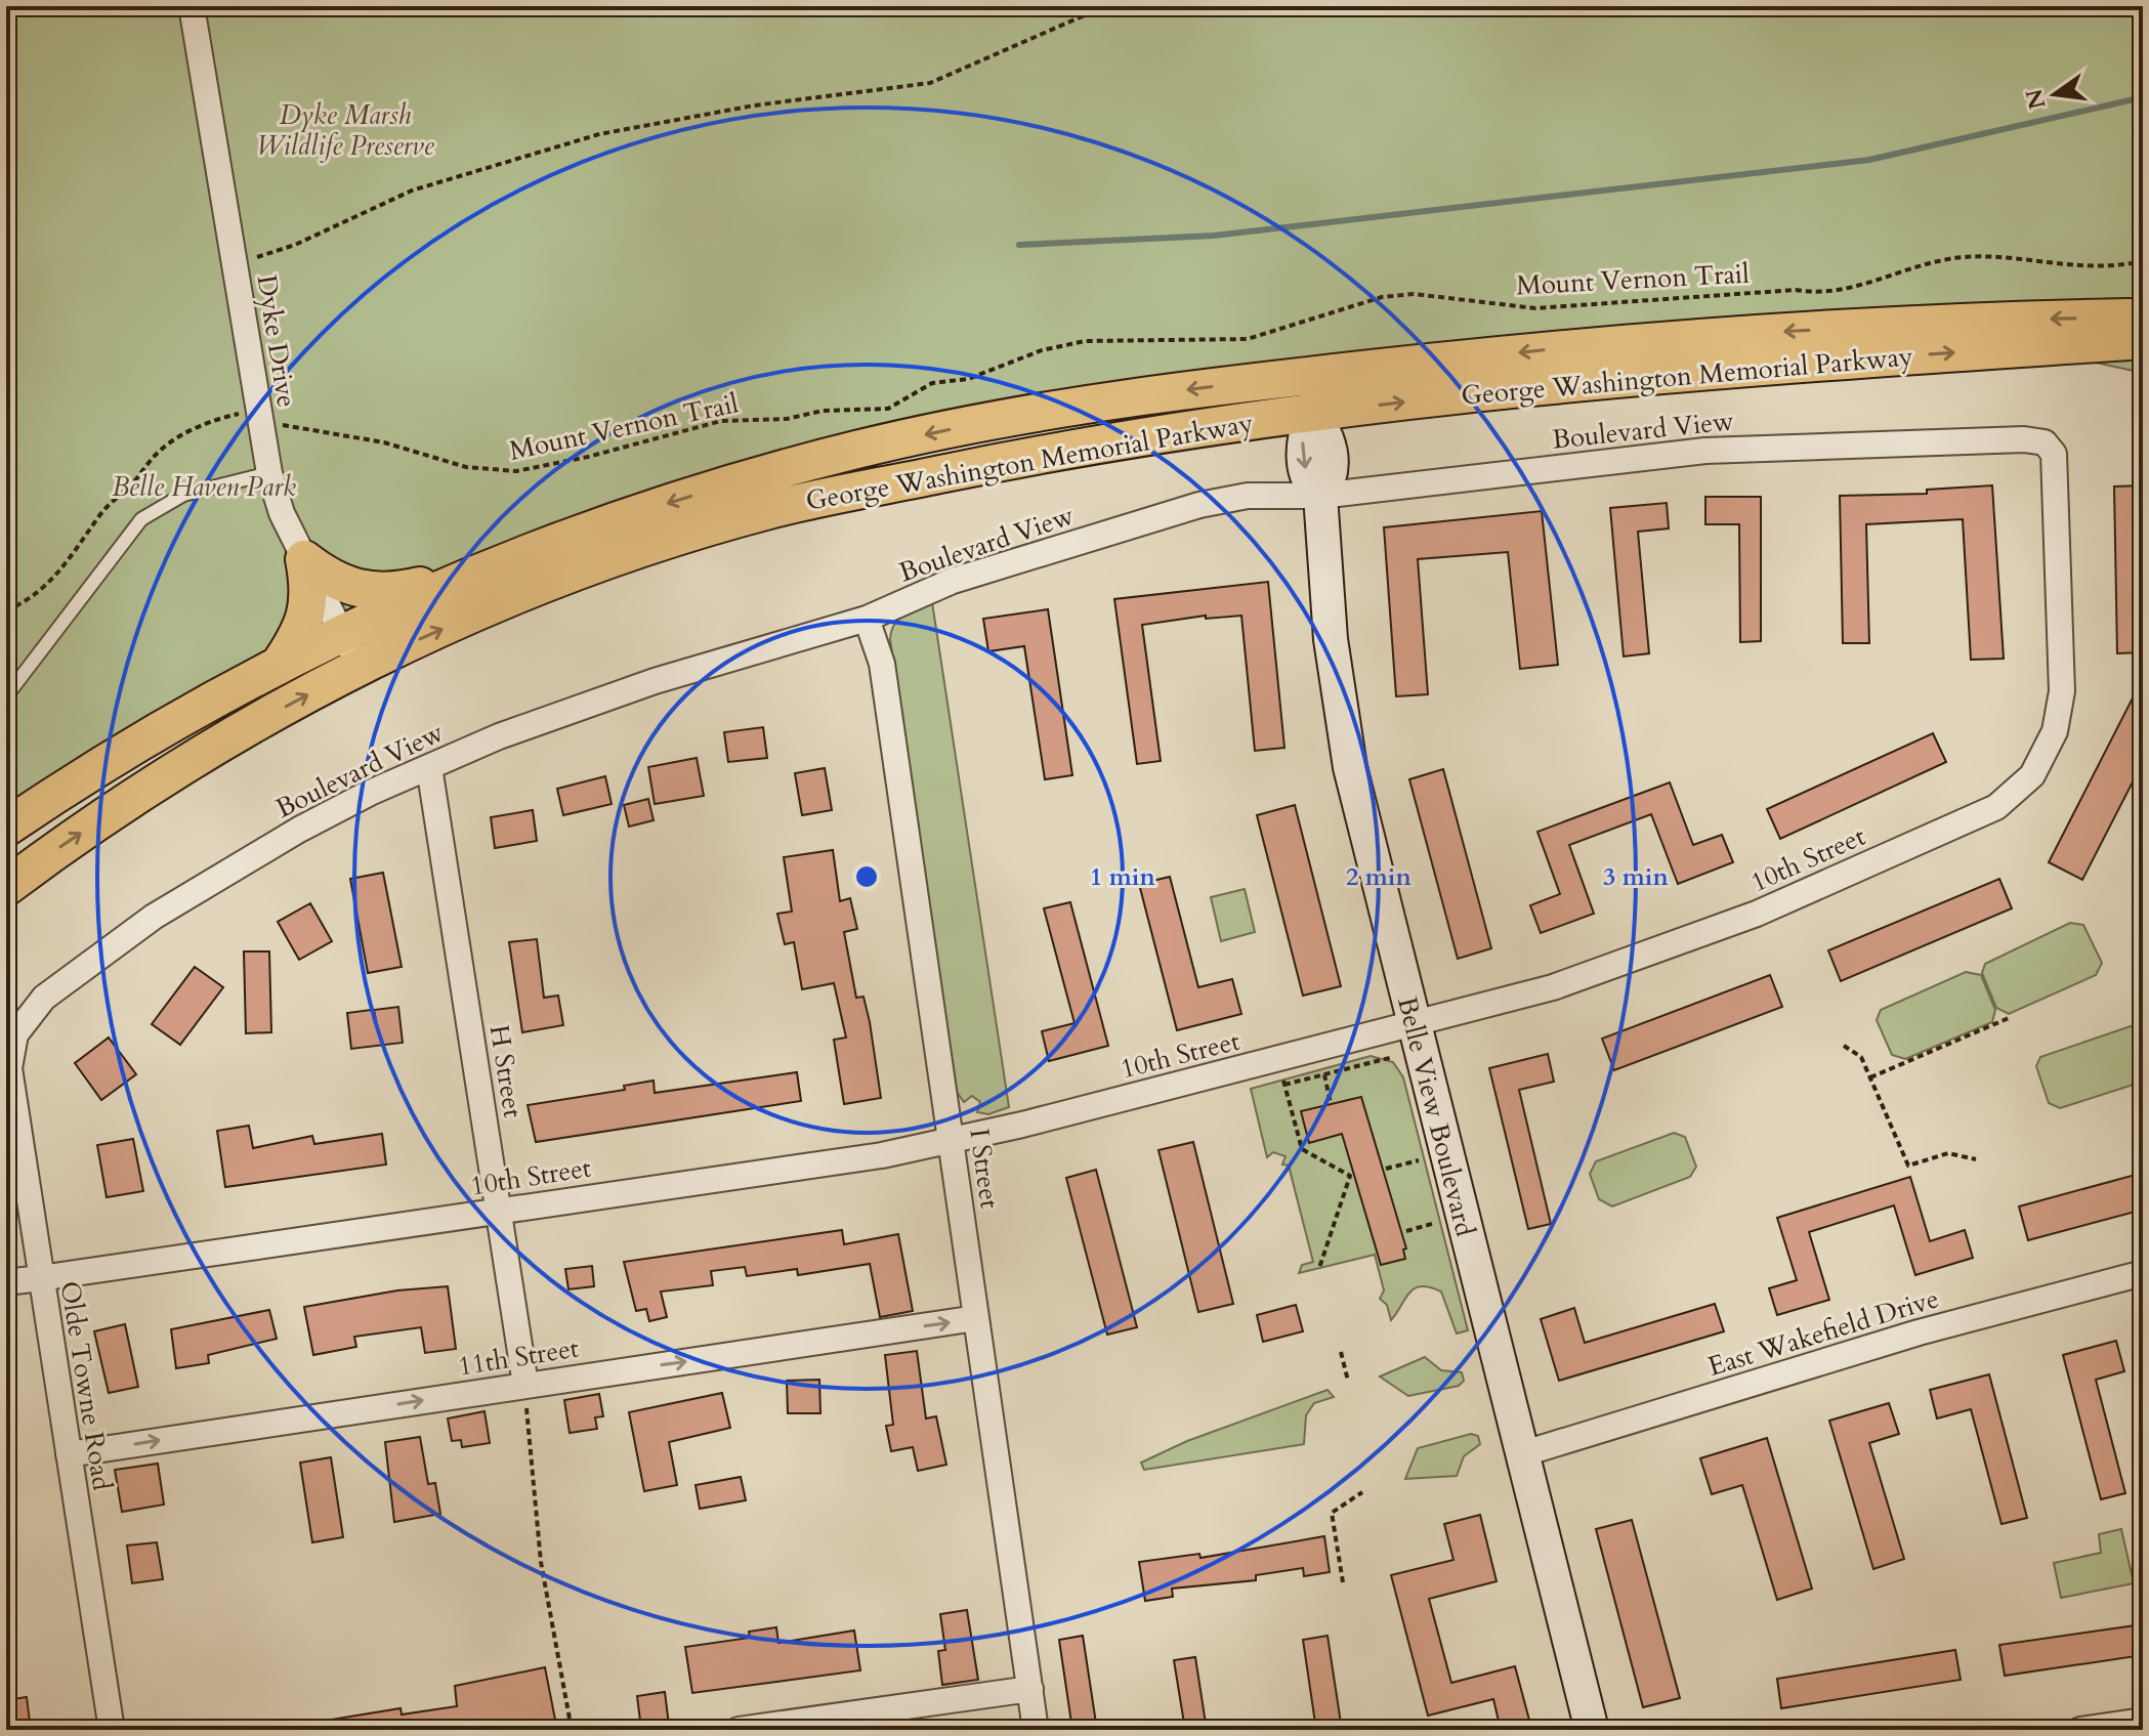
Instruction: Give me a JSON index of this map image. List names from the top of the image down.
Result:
{
  "streets": {
    "main road": ["George Washington Memorial Parkway", "Belle View Boulevard"],
    "street": [
      "Dyke Drive",
      "Boulevard View",
      "10th Street",
      "H Street",
      "I Street",
      "East Wakefield Drive",
      "11th Street",
      "Olde Towne Road"
    ],
    "path": ["Mount Vernon Trail"]
  },
  "crossings": [
    ["Mount Vernon Trail", "Dyke Drive"],
    ["Dyke Drive", "George Washington Memorial Parkway"],
    ["George Washington Memorial Parkway", "Belle View Boulevard"],
    ["Boulevard View", "10th Street"],
    ["Boulevard View", "H Street"],
    ["Boulevard View", "Belle View Boulevard"],
    ["Boulevard View", "I Street"],
    ["Boulevard View", "Olde Towne Road"],
    ["10th Street", "H Street"],
    ["10th Street", "Belle View Boulevard"],
    ["10th Street", "I Street"],
    ["10th Street", "Olde Towne Road"],
    ["H Street", "11th Street"],
    ["Belle View Boulevard", "East Wakefield Drive"],
    ["I Street", "11th Street"],
    ["11th Street", "Olde Towne Road"]
  ],
  "one_way": ["11th Street"],
  "parks": ["Dyke Marsh Wildlife Preserve", "Belle Haven Park"],
  "north": "left",
  "rings": ["1 min", "2 min", "3 min"]
}
